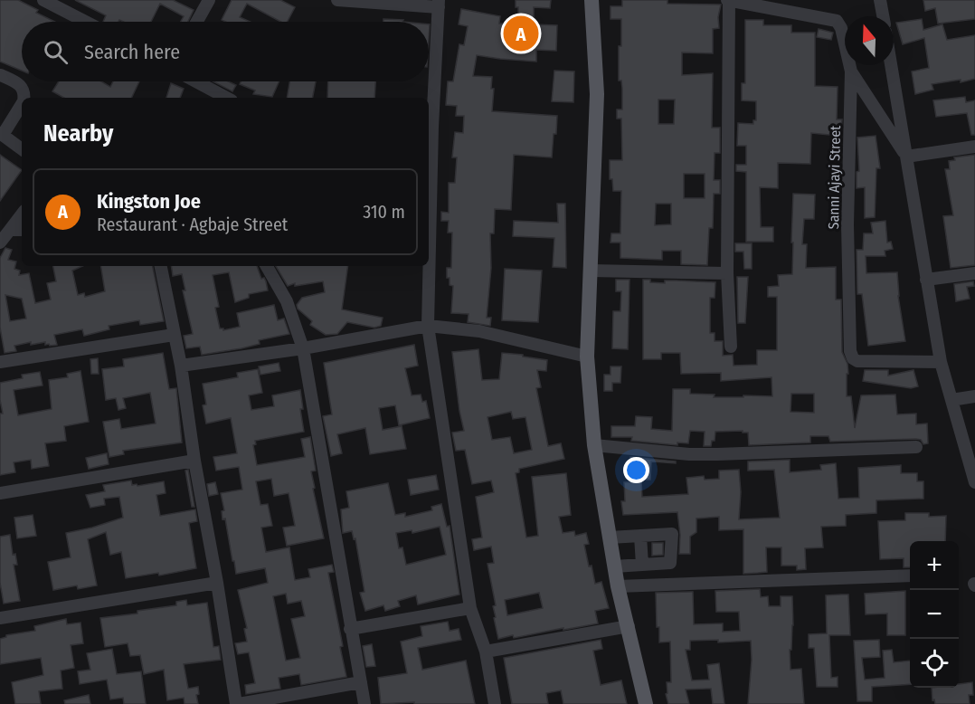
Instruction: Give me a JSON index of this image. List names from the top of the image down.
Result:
{
  "streets": {
    "street": ["Sanni Ajayi Street"]
  },
  "north": "top",
  "page": {
    "pins": "A",
    "search": "Search here",
    "heading": "Nearby",
    "list": [
      {
        "mark": "A",
        "name": "Kingston Joe",
        "note": "Restaurant · Agbaje Street",
        "value": "310 m"
      }
    ],
    "map_buttons": ["+", "−"]
  }
}
